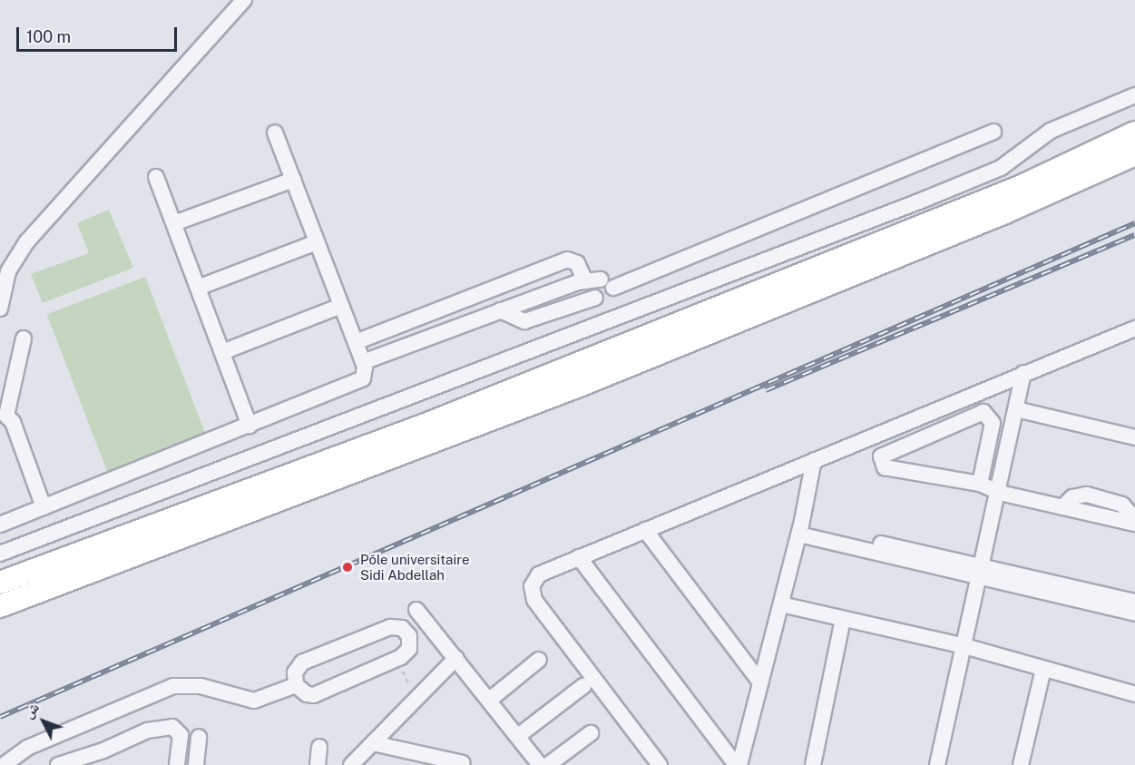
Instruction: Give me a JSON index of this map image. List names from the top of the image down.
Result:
{
  "places": ["Pôle universitaire Sidi Abdellah"],
  "scale_bar": "100 m",
  "north": "top left"
}
